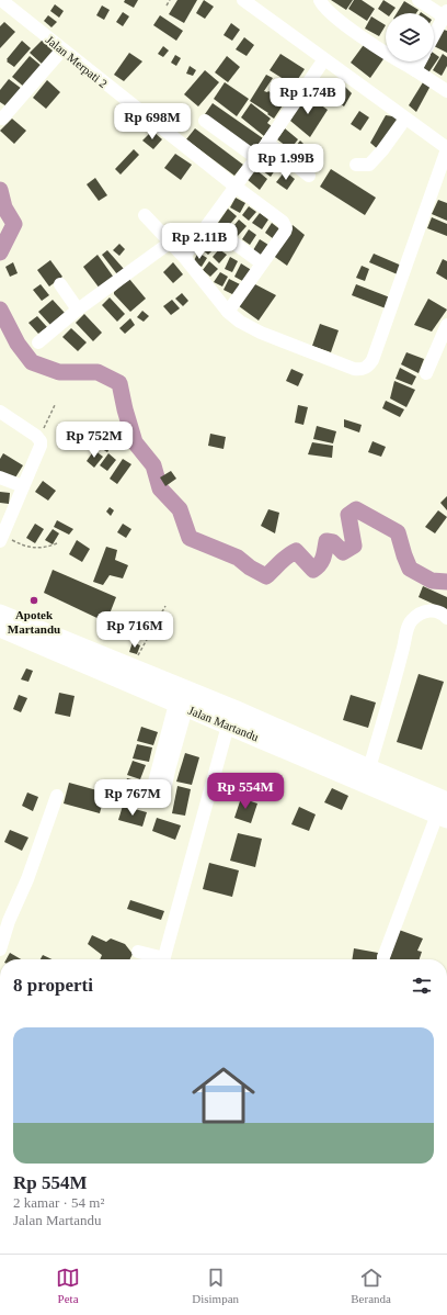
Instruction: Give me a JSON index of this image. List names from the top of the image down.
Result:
{
  "streets": {
    "highway": ["Jalan Martandu"],
    "street": ["Jalan Merpati 2"]
  },
  "places": ["Apotek Martandu"],
  "page": {
    "price": [
      "Rp 1.74B",
      "Rp 698M",
      "Rp 1.99B",
      "Rp 2.11B",
      "Rp 752M",
      "Rp 716M",
      "Rp 554M",
      "Rp 767M"
    ],
    "heading": "8 properti",
    "list": [
      {
        "name": "Rp 554M",
        "note": "2 kamar · 54 m² · Jalan Martandu"
      }
    ],
    "tabs": ["Peta", "Disimpan", "Beranda"]
  }
}
